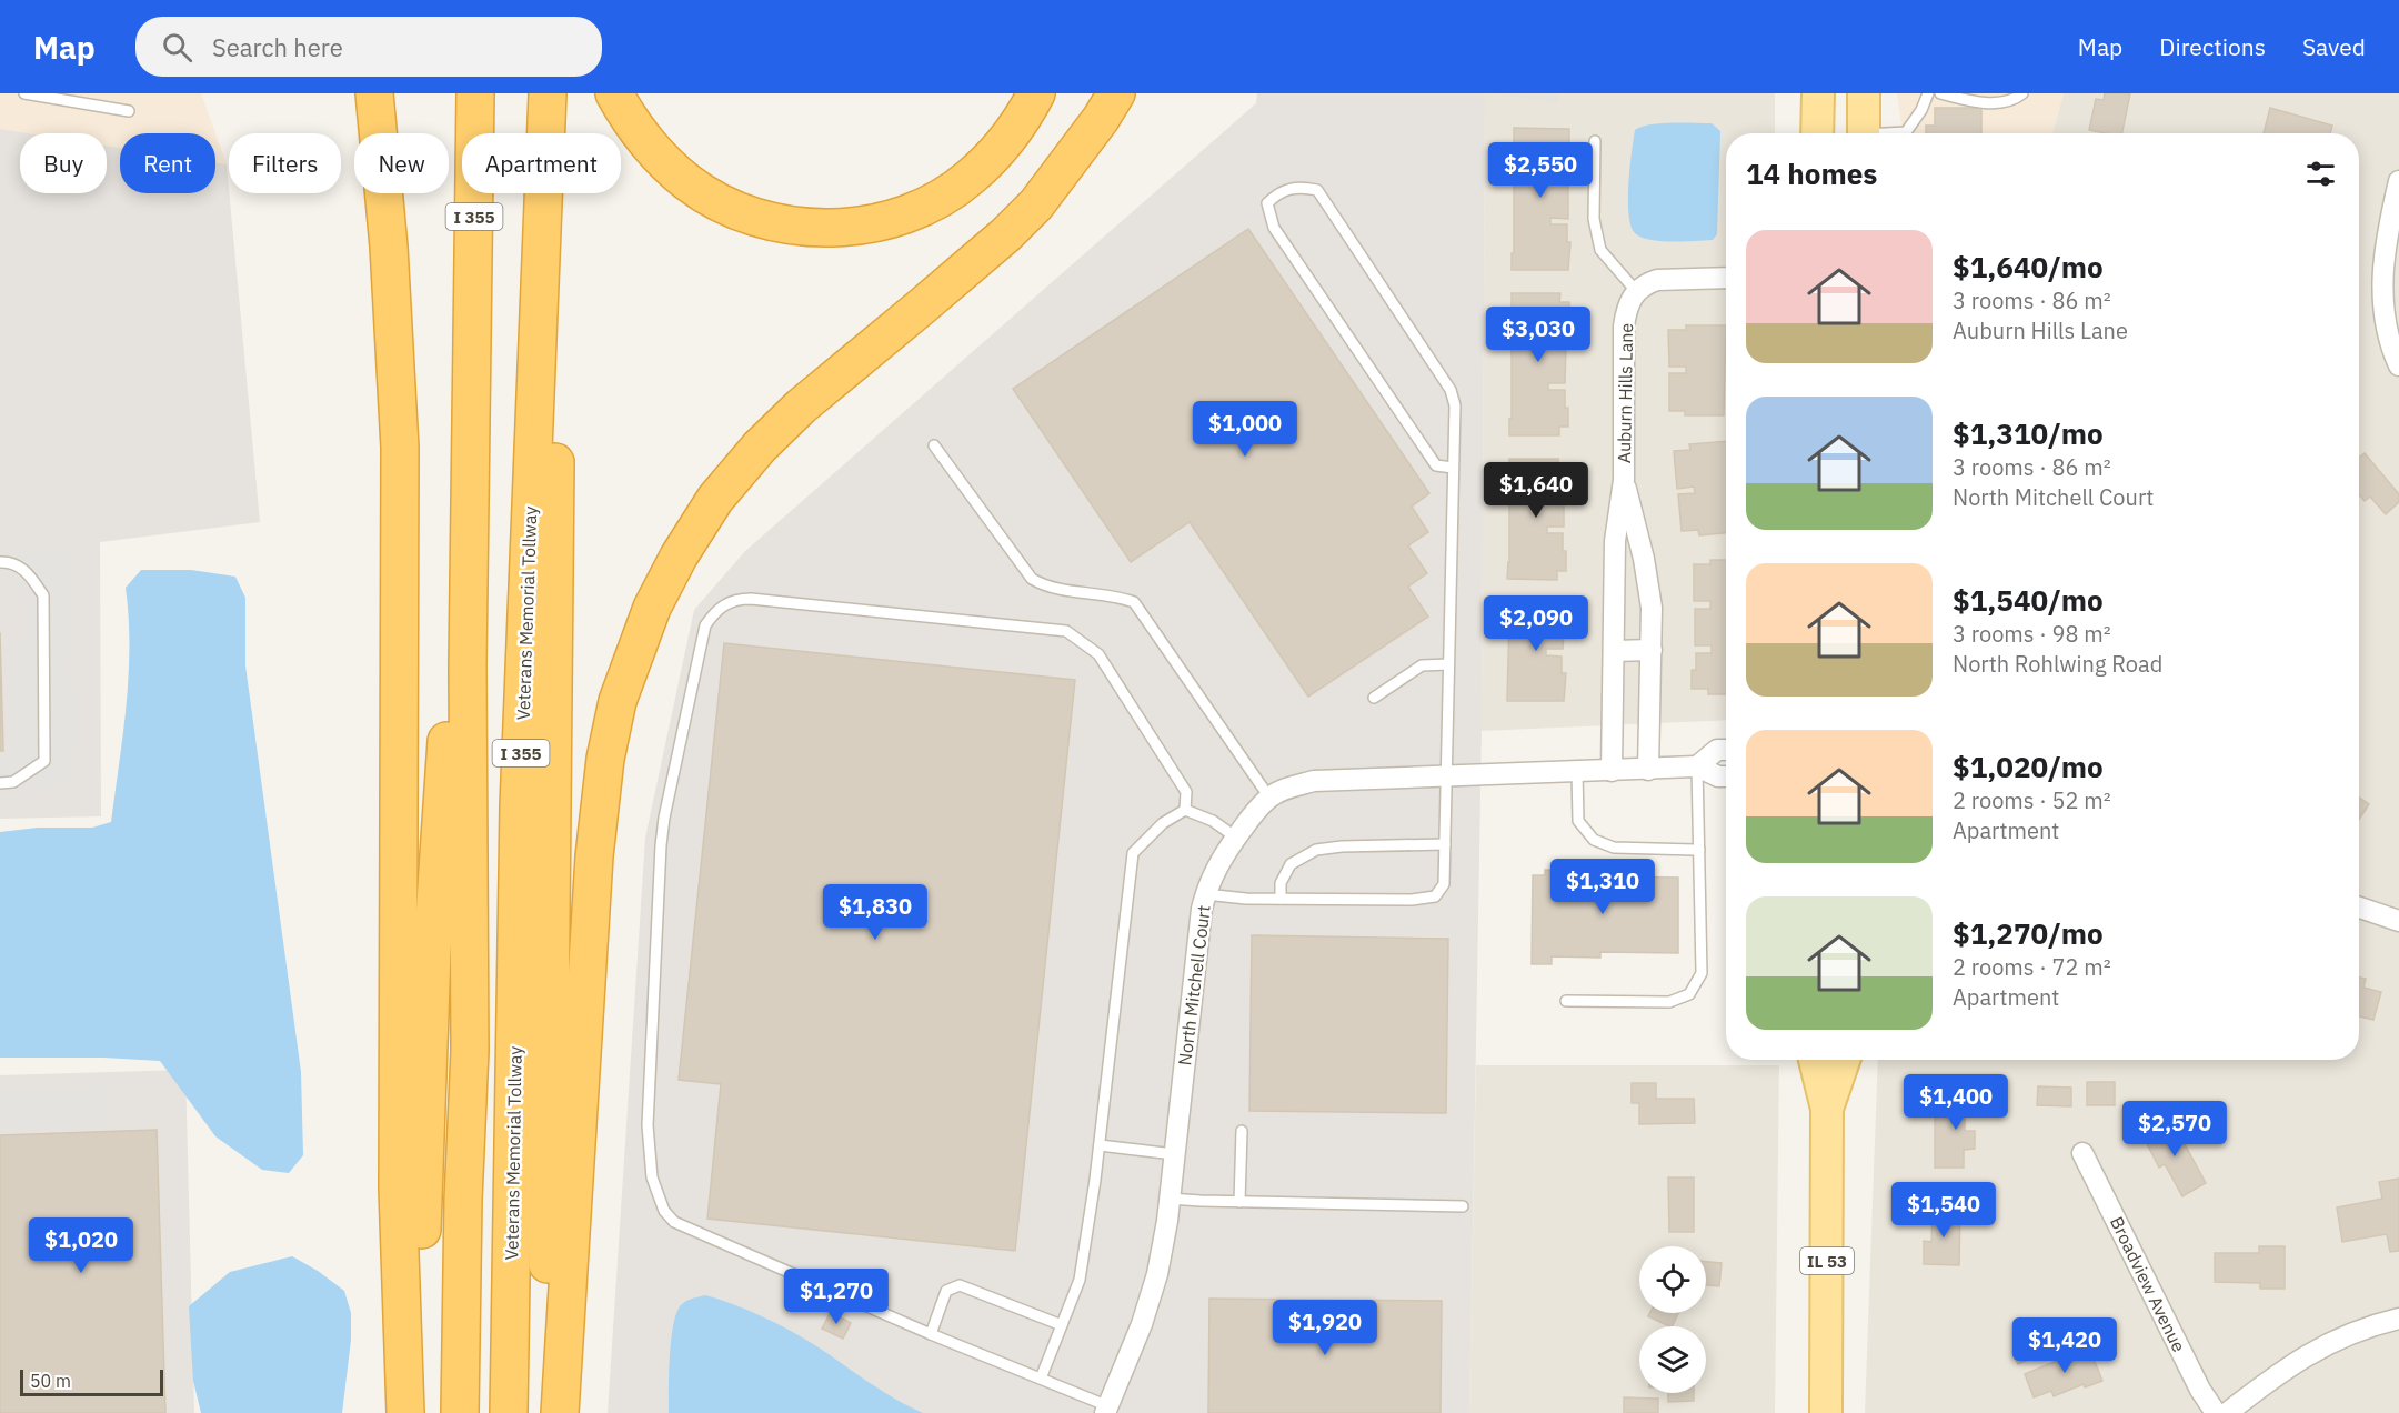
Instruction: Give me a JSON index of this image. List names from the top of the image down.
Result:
{
  "streets": {
    "highway": ["I 355", "Veterans Memorial Tollway"],
    "main road": ["IL 53"],
    "street": ["Auburn Hills Lane", "North Mitchell Court", "Broadview Avenue"]
  },
  "crossings": [
    ["Auburn Hills Lane", "North Mitchell Court"]
  ],
  "scale_bar": "50 m",
  "page": {
    "header": "Map",
    "search": "Search here",
    "nav": ["Map", "Directions", "Saved"],
    "chip": [
      "Buy",
      "Rent",
      "Filters",
      "New",
      "Apartment"
    ],
    "heading": "14 homes",
    "price": [
      "$2,550",
      "$3,030",
      "$1,000",
      "$1,640",
      "$2,090",
      "$1,310",
      "$1,830",
      "$1,400",
      "$2,570",
      "$1,540",
      "$1,020",
      "$1,270",
      "$1,920",
      "$1,420"
    ],
    "list": [
      {
        "name": "$1,640/mo",
        "note": "3 rooms · 86 m² · Auburn Hills Lane"
      },
      {
        "name": "$1,310/mo",
        "note": "3 rooms · 86 m² · North Mitchell Court"
      },
      {
        "name": "$1,540/mo",
        "note": "3 rooms · 98 m² · North Rohlwing Road"
      },
      {
        "name": "$1,020/mo",
        "note": "2 rooms · 52 m² · Apartment"
      },
      {
        "name": "$1,270/mo",
        "note": "2 rooms · 72 m² · Apartment"
      }
    ],
    "scale": "50 m"
  }
}
